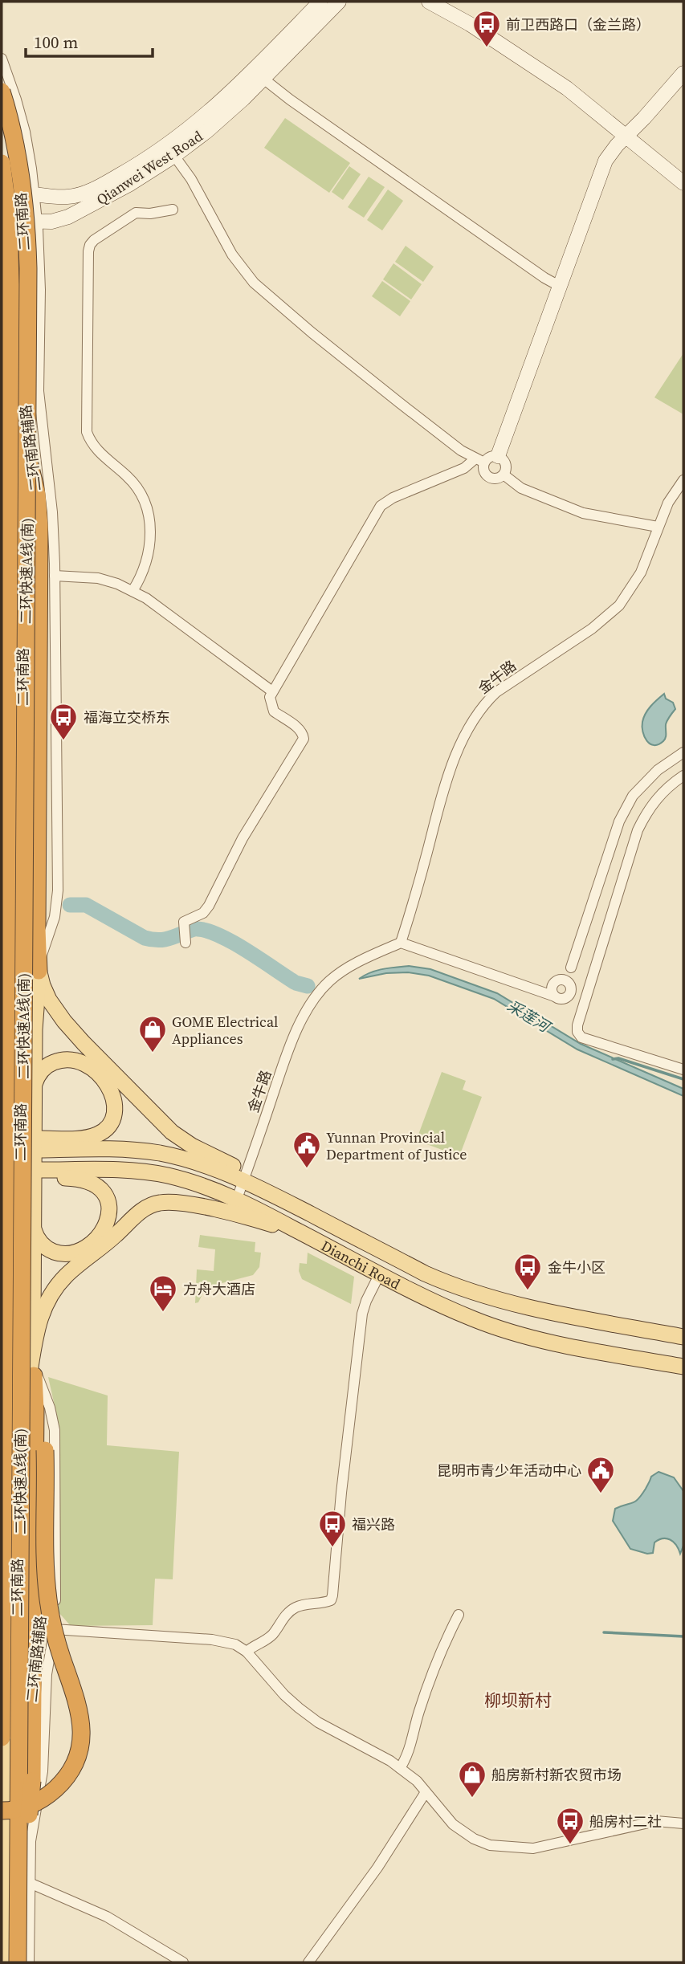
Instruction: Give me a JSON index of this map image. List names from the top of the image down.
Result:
{
  "streets": {
    "highway": ["二环快速A线(南)"],
    "main road": ["二环南路", "Dianchi Road"],
    "street": ["Qianwei West Road", "二环南路辅路", "金牛路"]
  },
  "crossings": [
    ["Qianwei West Road", "二环南路"],
    ["Qianwei West Road", "二环南路辅路"],
    ["二环南路", "二环南路辅路"],
    ["二环南路", "二环快速A线(南)"],
    ["二环南路辅路", "二环快速A线(南)"],
    ["金牛路", "Dianchi Road"]
  ],
  "districts": ["柳坝新村"],
  "water": ["采莲河"],
  "places": {
    "bus stop": [
      "前卫西路口（金兰路）",
      "福海立交桥东",
      "金牛小区",
      "福兴路",
      "船房村二社"
    ],
    "shop": ["GOME Electrical Appliances", "船房新村新农贸市场"],
    "public building": ["Yunnan Provincial Department of Justice", "昆明市青少年活动中心"],
    "hotel": ["方舟大酒店"]
  },
  "scale_bar": "100 m"
}
